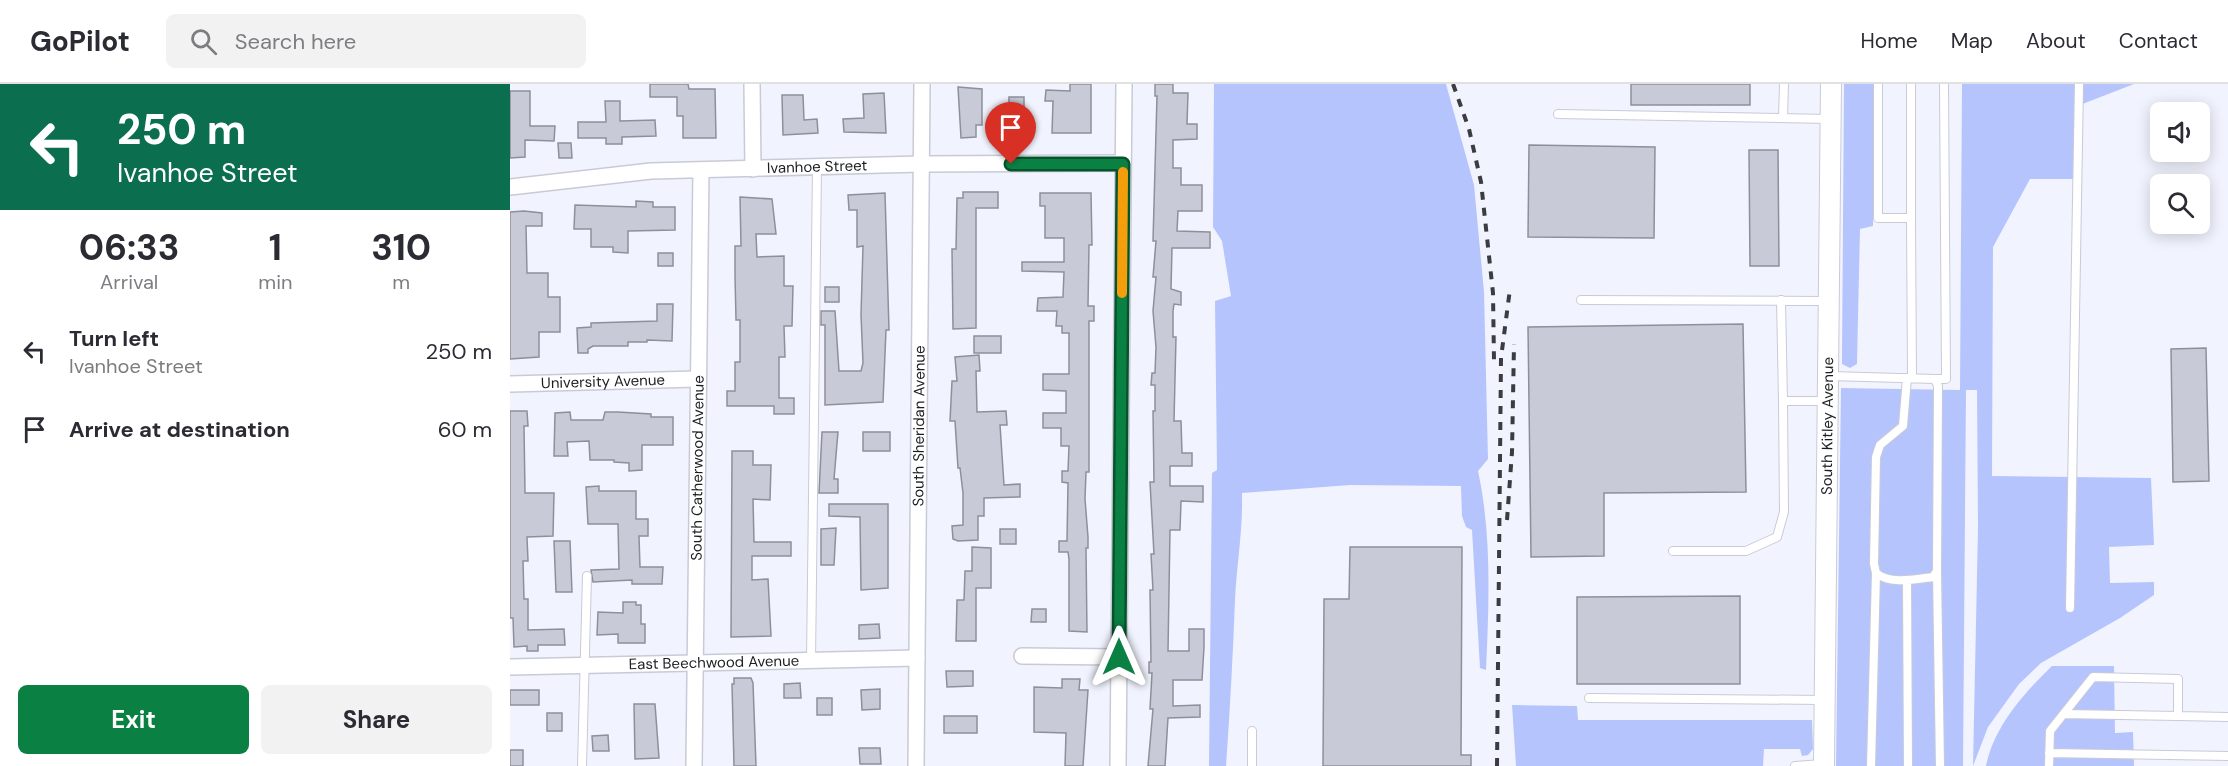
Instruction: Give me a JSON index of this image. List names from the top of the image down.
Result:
{
  "streets": {
    "street": [
      "Ivanhoe Street",
      "University Avenue",
      "South Sheridan Avenue",
      "South Kitley Avenue",
      "South Catherwood Avenue",
      "East Beechwood Avenue"
    ]
  },
  "crossings": [
    ["Ivanhoe Street", "South Sheridan Avenue"],
    ["Ivanhoe Street", "South Catherwood Avenue"],
    ["University Avenue", "South Catherwood Avenue"],
    ["South Sheridan Avenue", "East Beechwood Avenue"],
    ["South Catherwood Avenue", "East Beechwood Avenue"]
  ],
  "page": {
    "header": "GoPilot",
    "search": "Search here",
    "nav": [
      "Home",
      "Map",
      "About",
      "Contact"
    ],
    "turn": ["250 m", "Ivanhoe Street"],
    "eta": [
      "06:33",
      "Arrival",
      "1",
      "min",
      "310",
      "m"
    ],
    "list": [
      {
        "name": "Turn left",
        "note": "Ivanhoe Street",
        "value": "250 m"
      },
      {
        "name": "Arrive at destination",
        "value": "60 m"
      }
    ],
    "buttons": ["Exit", "Share"]
  }
}
